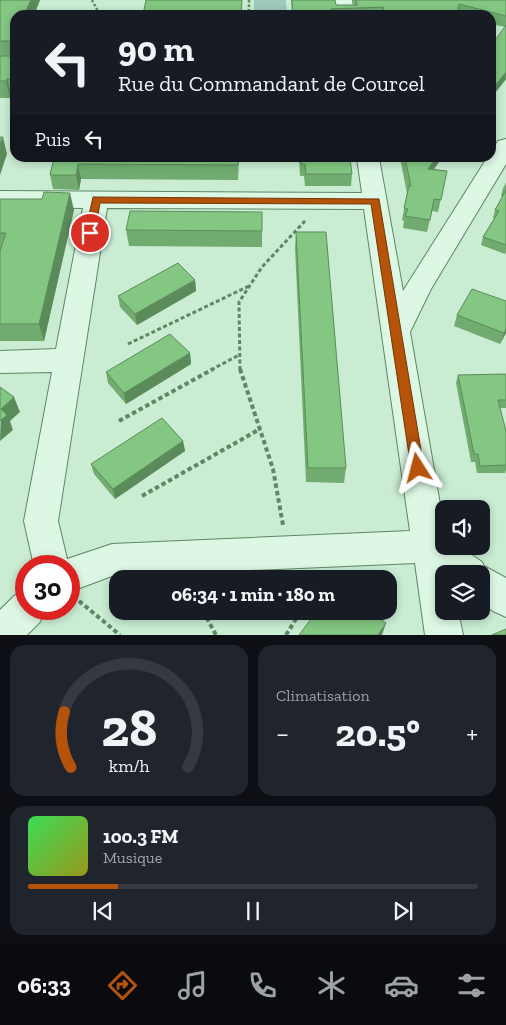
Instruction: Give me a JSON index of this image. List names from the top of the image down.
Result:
{
  "page": {
    "turn": ["90 m", "Rue du Commandant de Courcel"],
    "then": "Puis",
    "limit": "30",
    "trip": "06:34 · 1 min · 180 m",
    "tile": "Climatisation",
    "heat": ["−", "20.5°", "+"],
    "song": ["100.3 FM", "Musique"],
    "tabs": "06:33",
    "gauge": ["28", "km/h"]
  }
}
